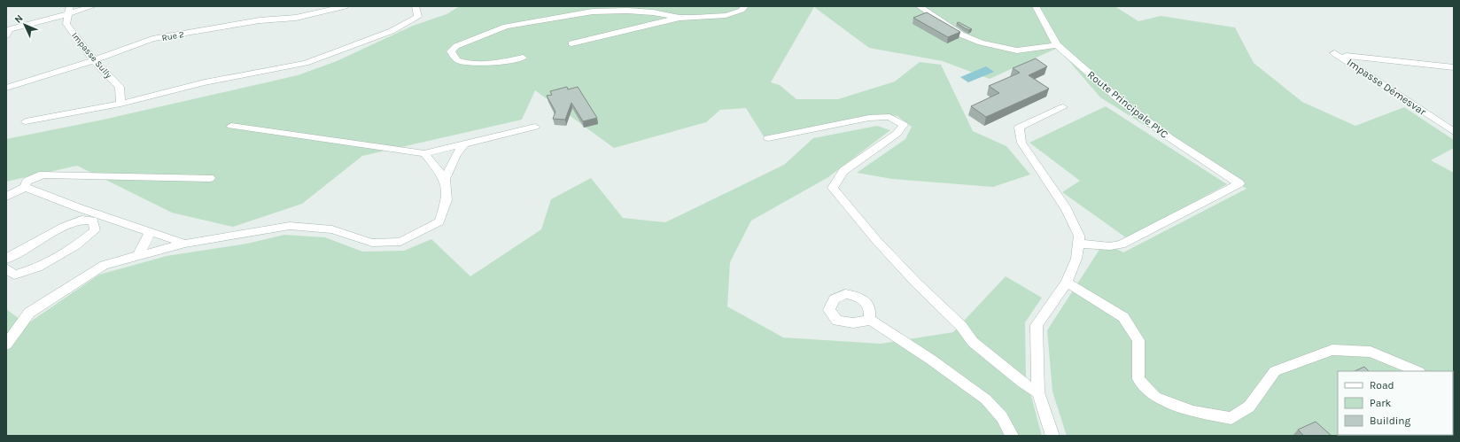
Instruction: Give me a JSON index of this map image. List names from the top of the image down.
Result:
{
  "streets": {
    "street": [
      "Rue 2",
      "Impasse Sully",
      "Impasse Démesvar",
      "Route Principale PVC"
    ]
  },
  "crossings": [
    ["Rue 2", "Impasse Sully"]
  ],
  "legend": ["Road", "Park", "Building"],
  "north": "top left"
}
